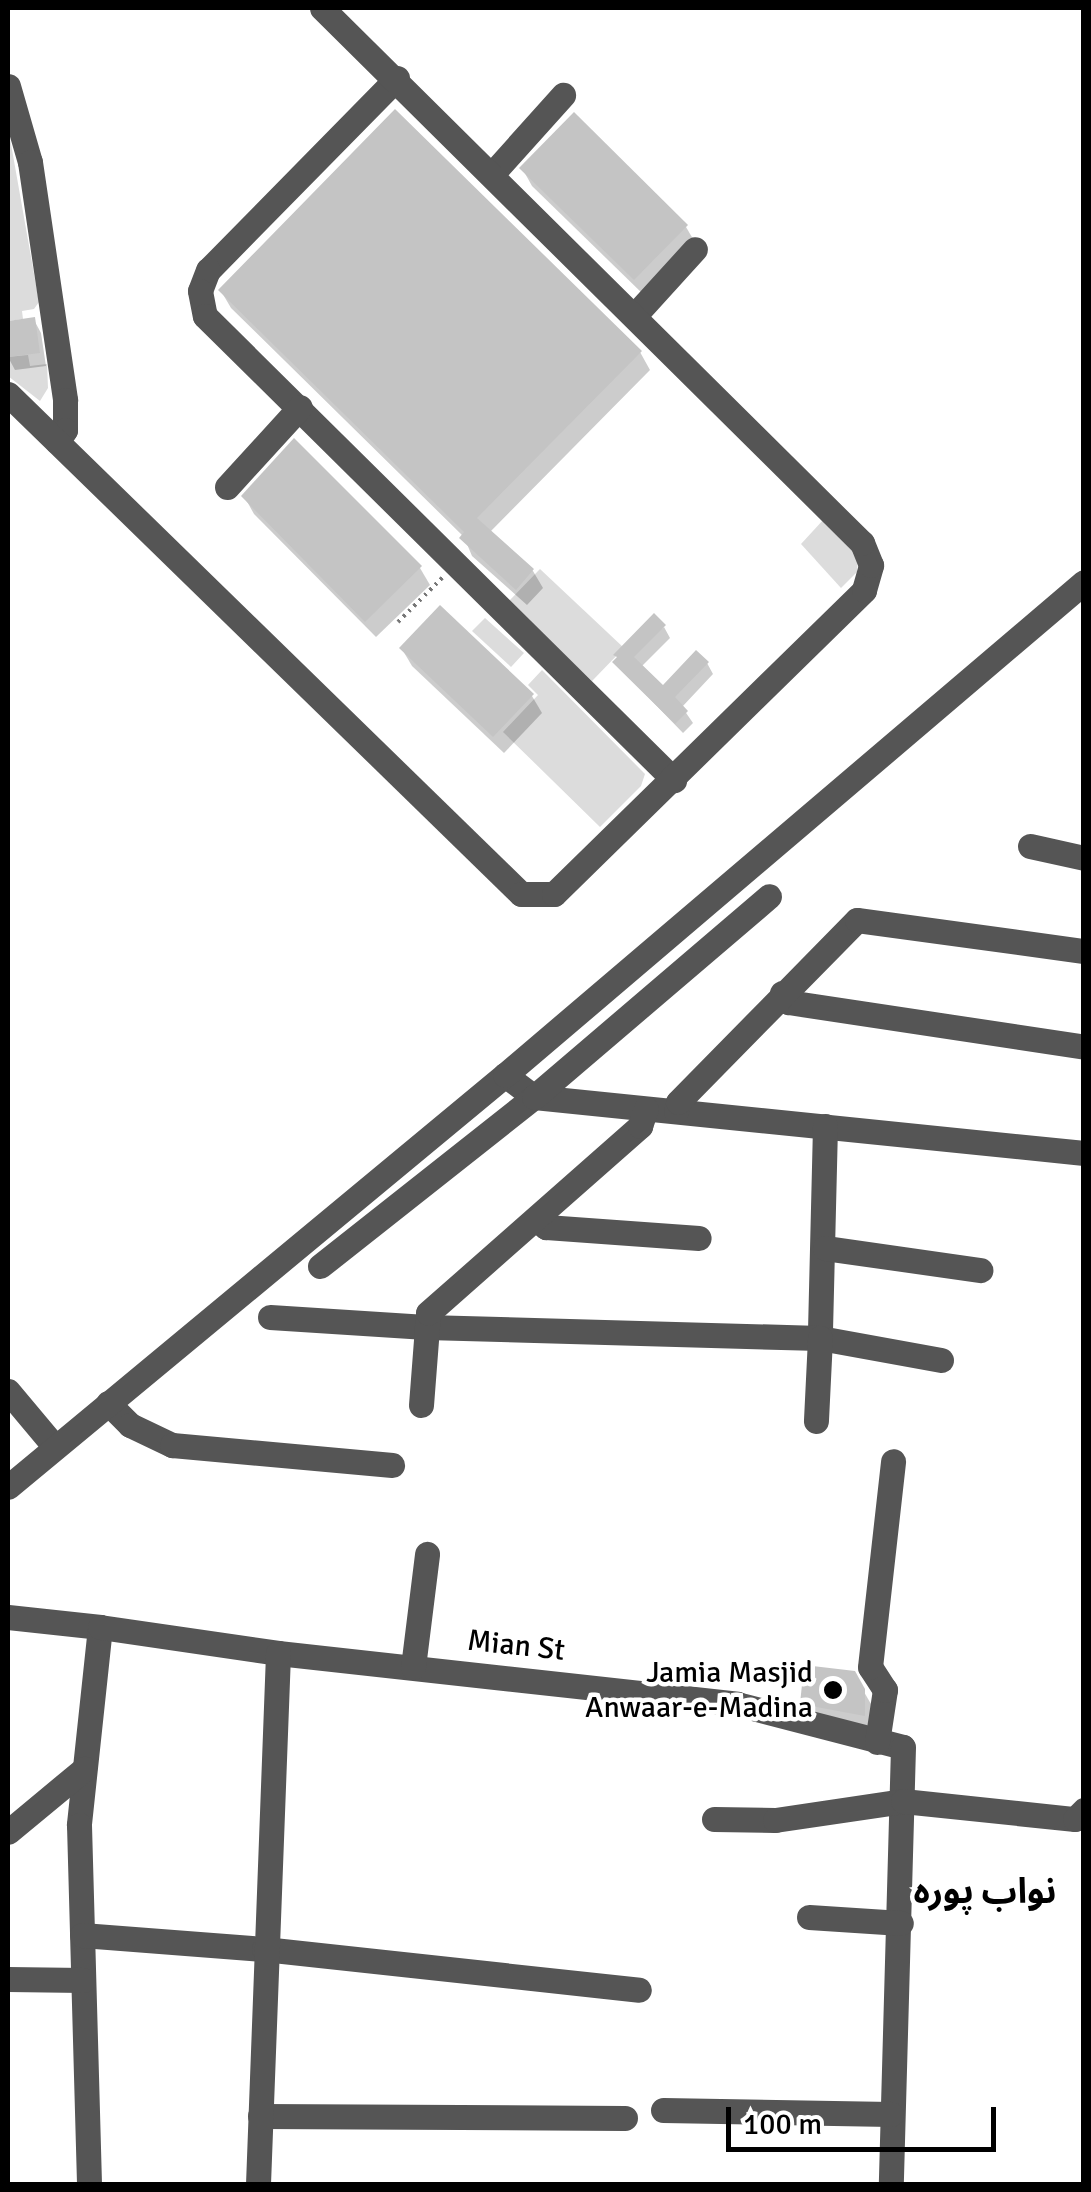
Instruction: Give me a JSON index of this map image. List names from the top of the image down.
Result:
{
  "streets": {
    "street": ["Mian St"]
  },
  "districts": ["نواب پورہ"],
  "places": ["Jamia Masjid Anwaar-e-Madina"],
  "scale_bar": "100 m"
}
